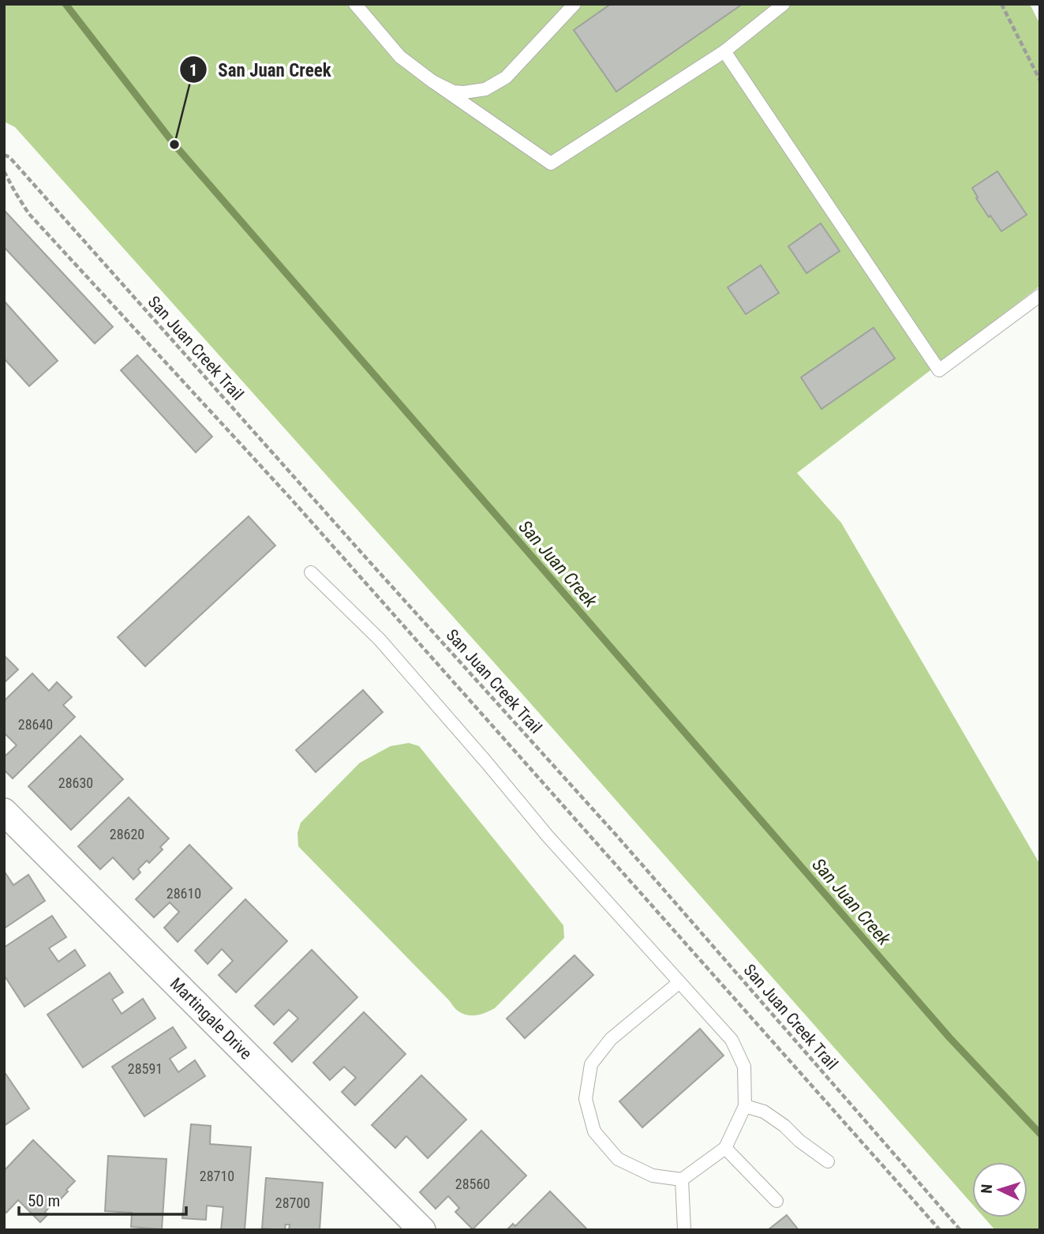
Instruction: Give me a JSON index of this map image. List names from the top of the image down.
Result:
{
  "streets": {
    "street": ["Martingale Drive"],
    "path": ["San Juan Creek Trail"]
  },
  "water": ["San Juan Creek"],
  "places": ["San Juan Creek"],
  "house_numbers": [
    "28640",
    "28630",
    "28620",
    "28610",
    "28591",
    "28710",
    "28560",
    "28700"
  ],
  "scale_bar": "50 m",
  "north": "left"
}
